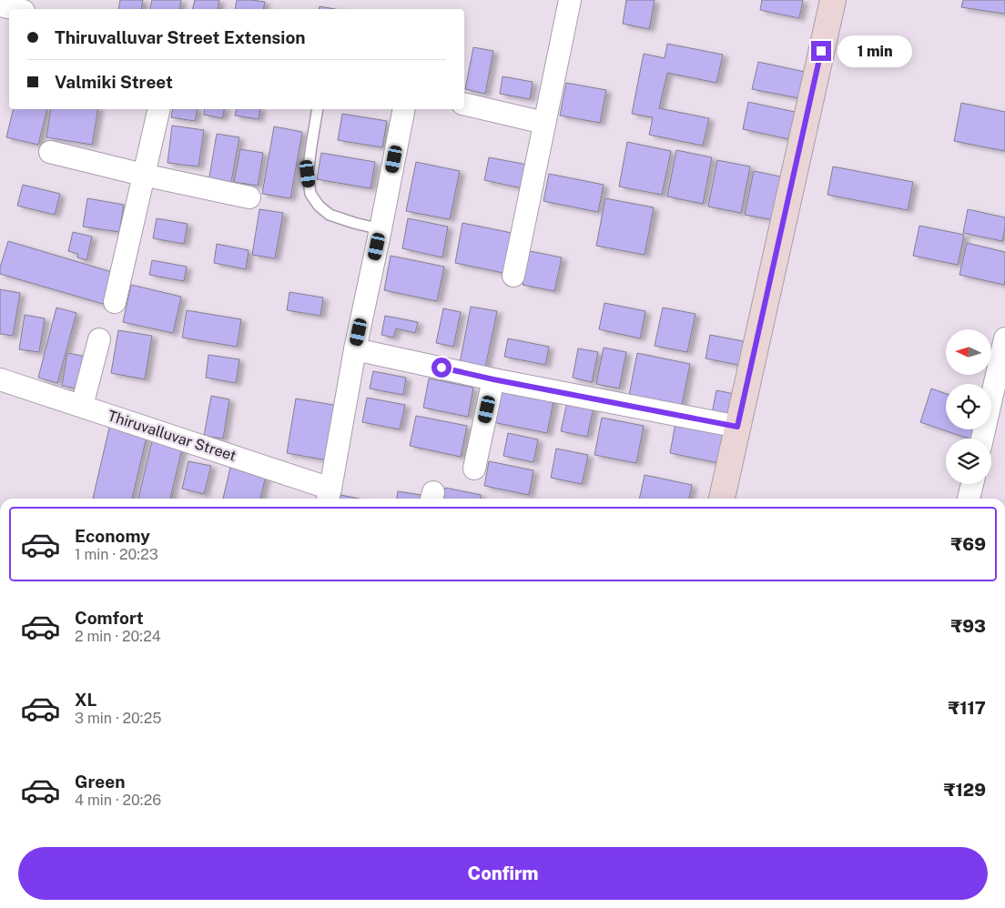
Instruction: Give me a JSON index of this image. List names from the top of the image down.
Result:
{
  "streets": {
    "street": ["Thiruvalluvar Street"]
  },
  "north": "left",
  "page": {
    "banner": ["Thiruvalluvar Street Extension", "Valmiki Street"],
    "bubble": "1 min",
    "list": [
      {
        "name": "Economy",
        "note": "1 min · 20:23",
        "value": "₹69"
      },
      {
        "name": "Comfort",
        "note": "2 min · 20:24",
        "value": "₹93"
      },
      {
        "name": "XL",
        "note": "3 min · 20:25",
        "value": "₹117"
      },
      {
        "name": "Green",
        "note": "4 min · 20:26",
        "value": "₹129"
      }
    ],
    "buttons": "Confirm"
  }
}
